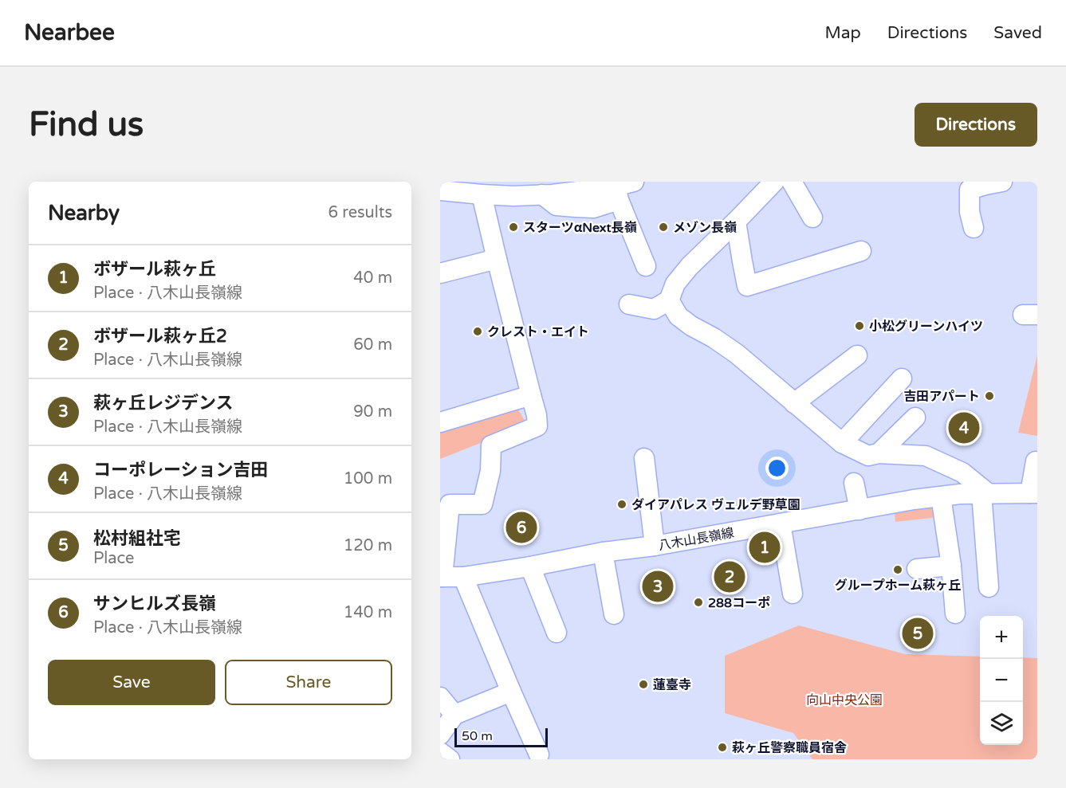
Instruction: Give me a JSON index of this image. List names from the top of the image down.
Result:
{
  "streets": {
    "street": ["八木山長嶺線"]
  },
  "parks": ["向山中央公園"],
  "places": [
    "スターツαNext長嶺",
    "メゾン長嶺",
    "小松グリーンハイツ",
    "クレスト・エイト",
    "吉田アパート",
    "ダイアパレス ヴェルデ野草園",
    "グループホーム萩ヶ丘",
    "288コーポ",
    "蓮臺寺",
    "萩ヶ丘警察職員宿舎"
  ],
  "scale_bar": "50 m",
  "page": {
    "header": "Nearbee",
    "nav": ["Map", "Directions", "Saved"],
    "buttons": [
      "Directions",
      ["Save", "Share"]
    ],
    "title": "Find us",
    "heading": ["Nearby", "6 results"],
    "list": [
      {
        "mark": "1",
        "name": "ボザール萩ヶ丘",
        "note": "Place · 八木山長嶺線",
        "value": "40 m"
      },
      {
        "mark": "2",
        "name": "ボザール萩ヶ丘2",
        "note": "Place · 八木山長嶺線",
        "value": "60 m"
      },
      {
        "mark": "3",
        "name": "萩ヶ丘レジデンス",
        "note": "Place · 八木山長嶺線",
        "value": "90 m"
      },
      {
        "mark": "4",
        "name": "コーポレーション吉田",
        "note": "Place · 八木山長嶺線",
        "value": "100 m"
      },
      {
        "mark": "5",
        "name": "松村組社宅",
        "note": "Place",
        "value": "120 m"
      },
      {
        "mark": "6",
        "name": "サンヒルズ長嶺",
        "note": "Place · 八木山長嶺線",
        "value": "140 m"
      }
    ],
    "pins": [
      "4",
      "6",
      "1",
      "2",
      "3",
      "5"
    ],
    "map_buttons": ["+", "−"],
    "scale": "50 m"
  }
}
